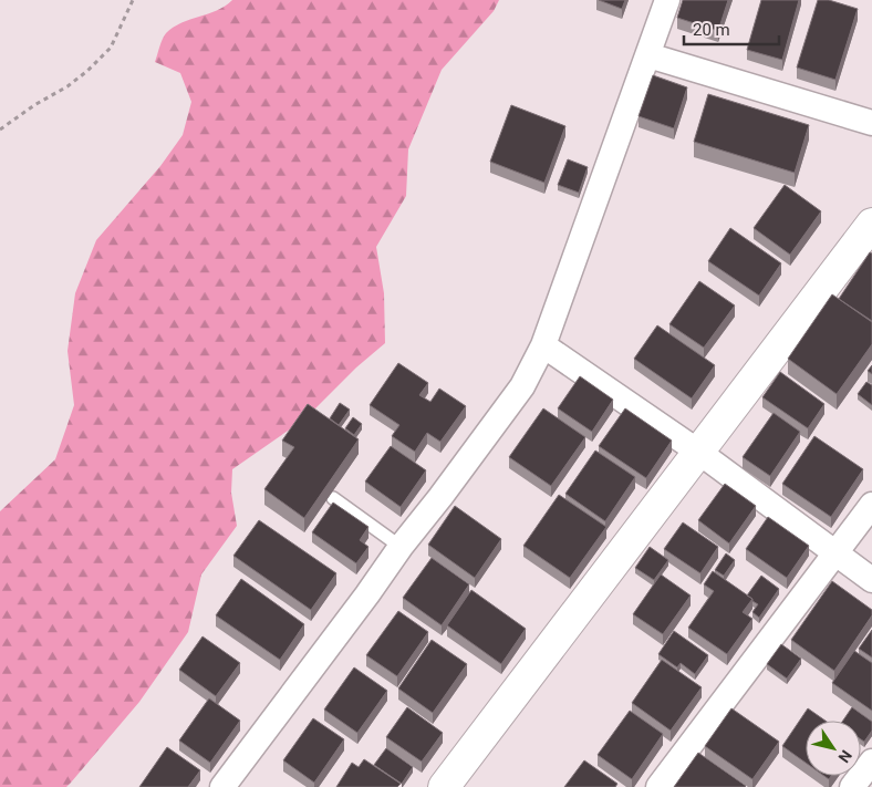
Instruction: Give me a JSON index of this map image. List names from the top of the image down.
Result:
{
  "scale_bar": "20 m",
  "north": "bottom right"
}
